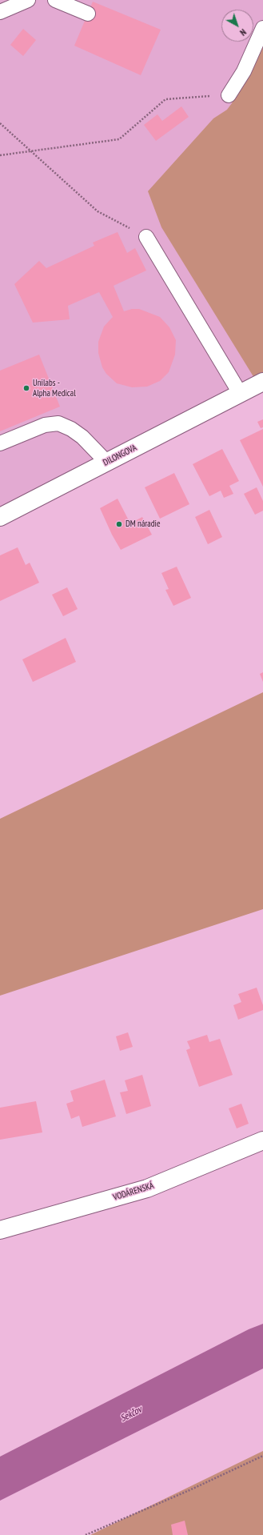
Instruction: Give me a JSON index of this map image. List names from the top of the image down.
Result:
{
  "streets": {
    "street": ["DILONGOVA", "VODÁRENSKÁ"]
  },
  "water": ["Sekčov"],
  "places": ["Unilabs - Alpha Medical", "DM náradie"],
  "north": "bottom right"
}
